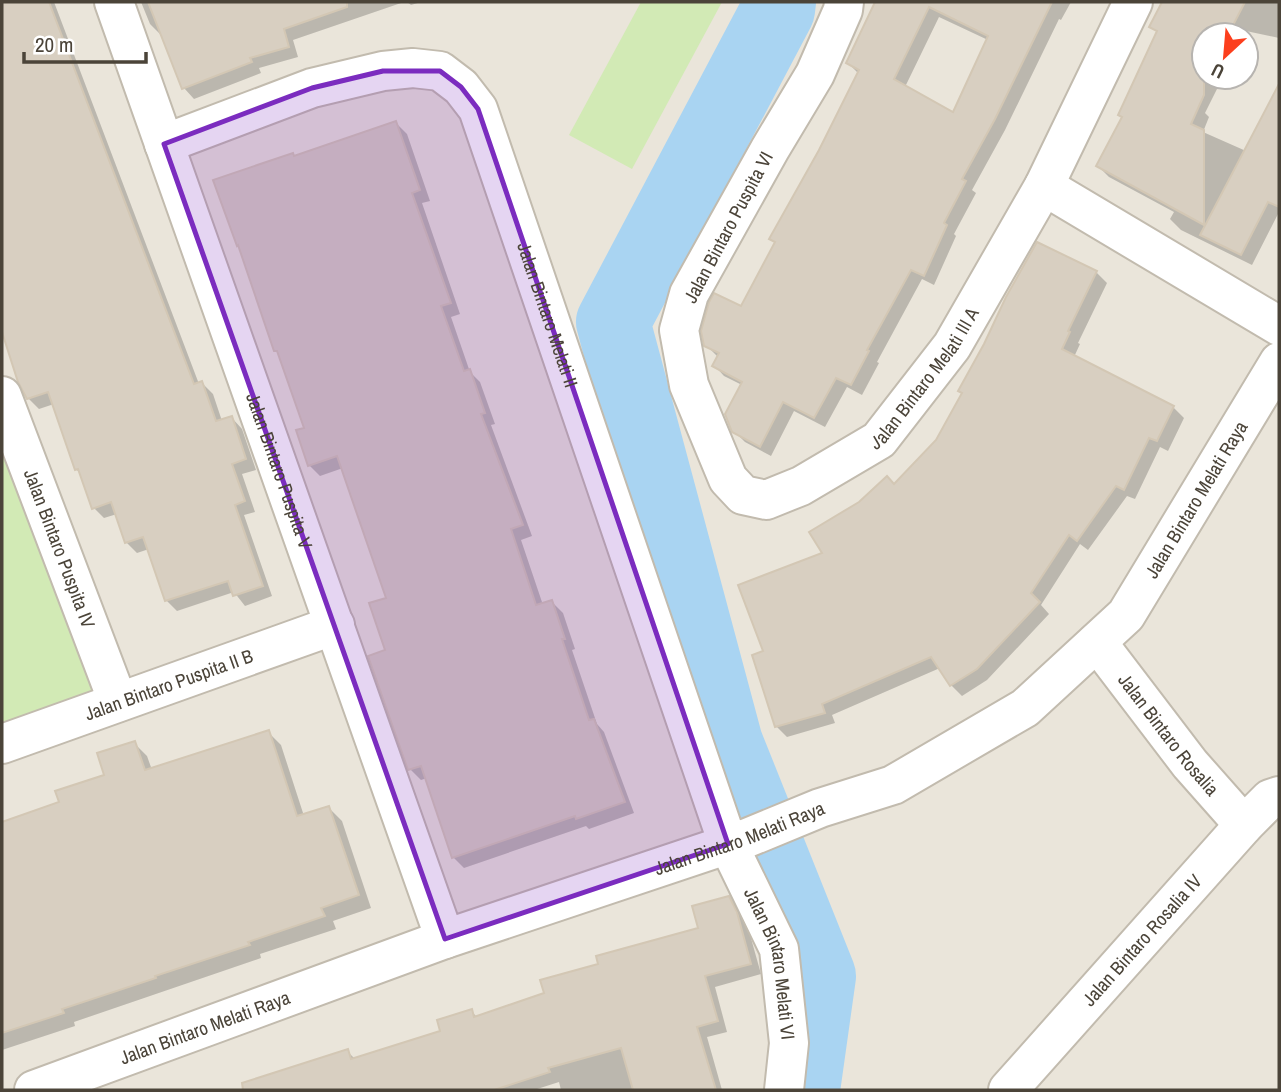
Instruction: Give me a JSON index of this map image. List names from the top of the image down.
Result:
{
  "streets": {
    "street": [
      "Jalan Bintaro Puspita VI",
      "Jalan Bintaro Melati II",
      "Jalan Bintaro Melati III A",
      "Jalan Bintaro Puspita V",
      "Jalan Bintaro Melati Raya",
      "Jalan Bintaro Puspita IV",
      "Jalan Bintaro Puspita II B",
      "Jalan Bintaro Rosalia",
      "Jalan Bintaro Rosalia IV",
      "Jalan Bintaro Melati VI"
    ]
  },
  "crossings": [
    ["Jalan Bintaro Puspita VI", "Jalan Bintaro Melati III A"],
    ["Jalan Bintaro Melati II", "Jalan Bintaro Puspita V"],
    ["Jalan Bintaro Melati II", "Jalan Bintaro Melati Raya"],
    ["Jalan Bintaro Melati II", "Jalan Bintaro Melati VI"],
    ["Jalan Bintaro Puspita V", "Jalan Bintaro Melati Raya"],
    ["Jalan Bintaro Puspita V", "Jalan Bintaro Puspita II B"],
    ["Jalan Bintaro Melati Raya", "Jalan Bintaro Rosalia"],
    ["Jalan Bintaro Melati Raya", "Jalan Bintaro Melati VI"],
    ["Jalan Bintaro Puspita IV", "Jalan Bintaro Puspita II B"],
    ["Jalan Bintaro Rosalia", "Jalan Bintaro Rosalia IV"]
  ],
  "scale_bar": "20 m",
  "north": "bottom left"
}
